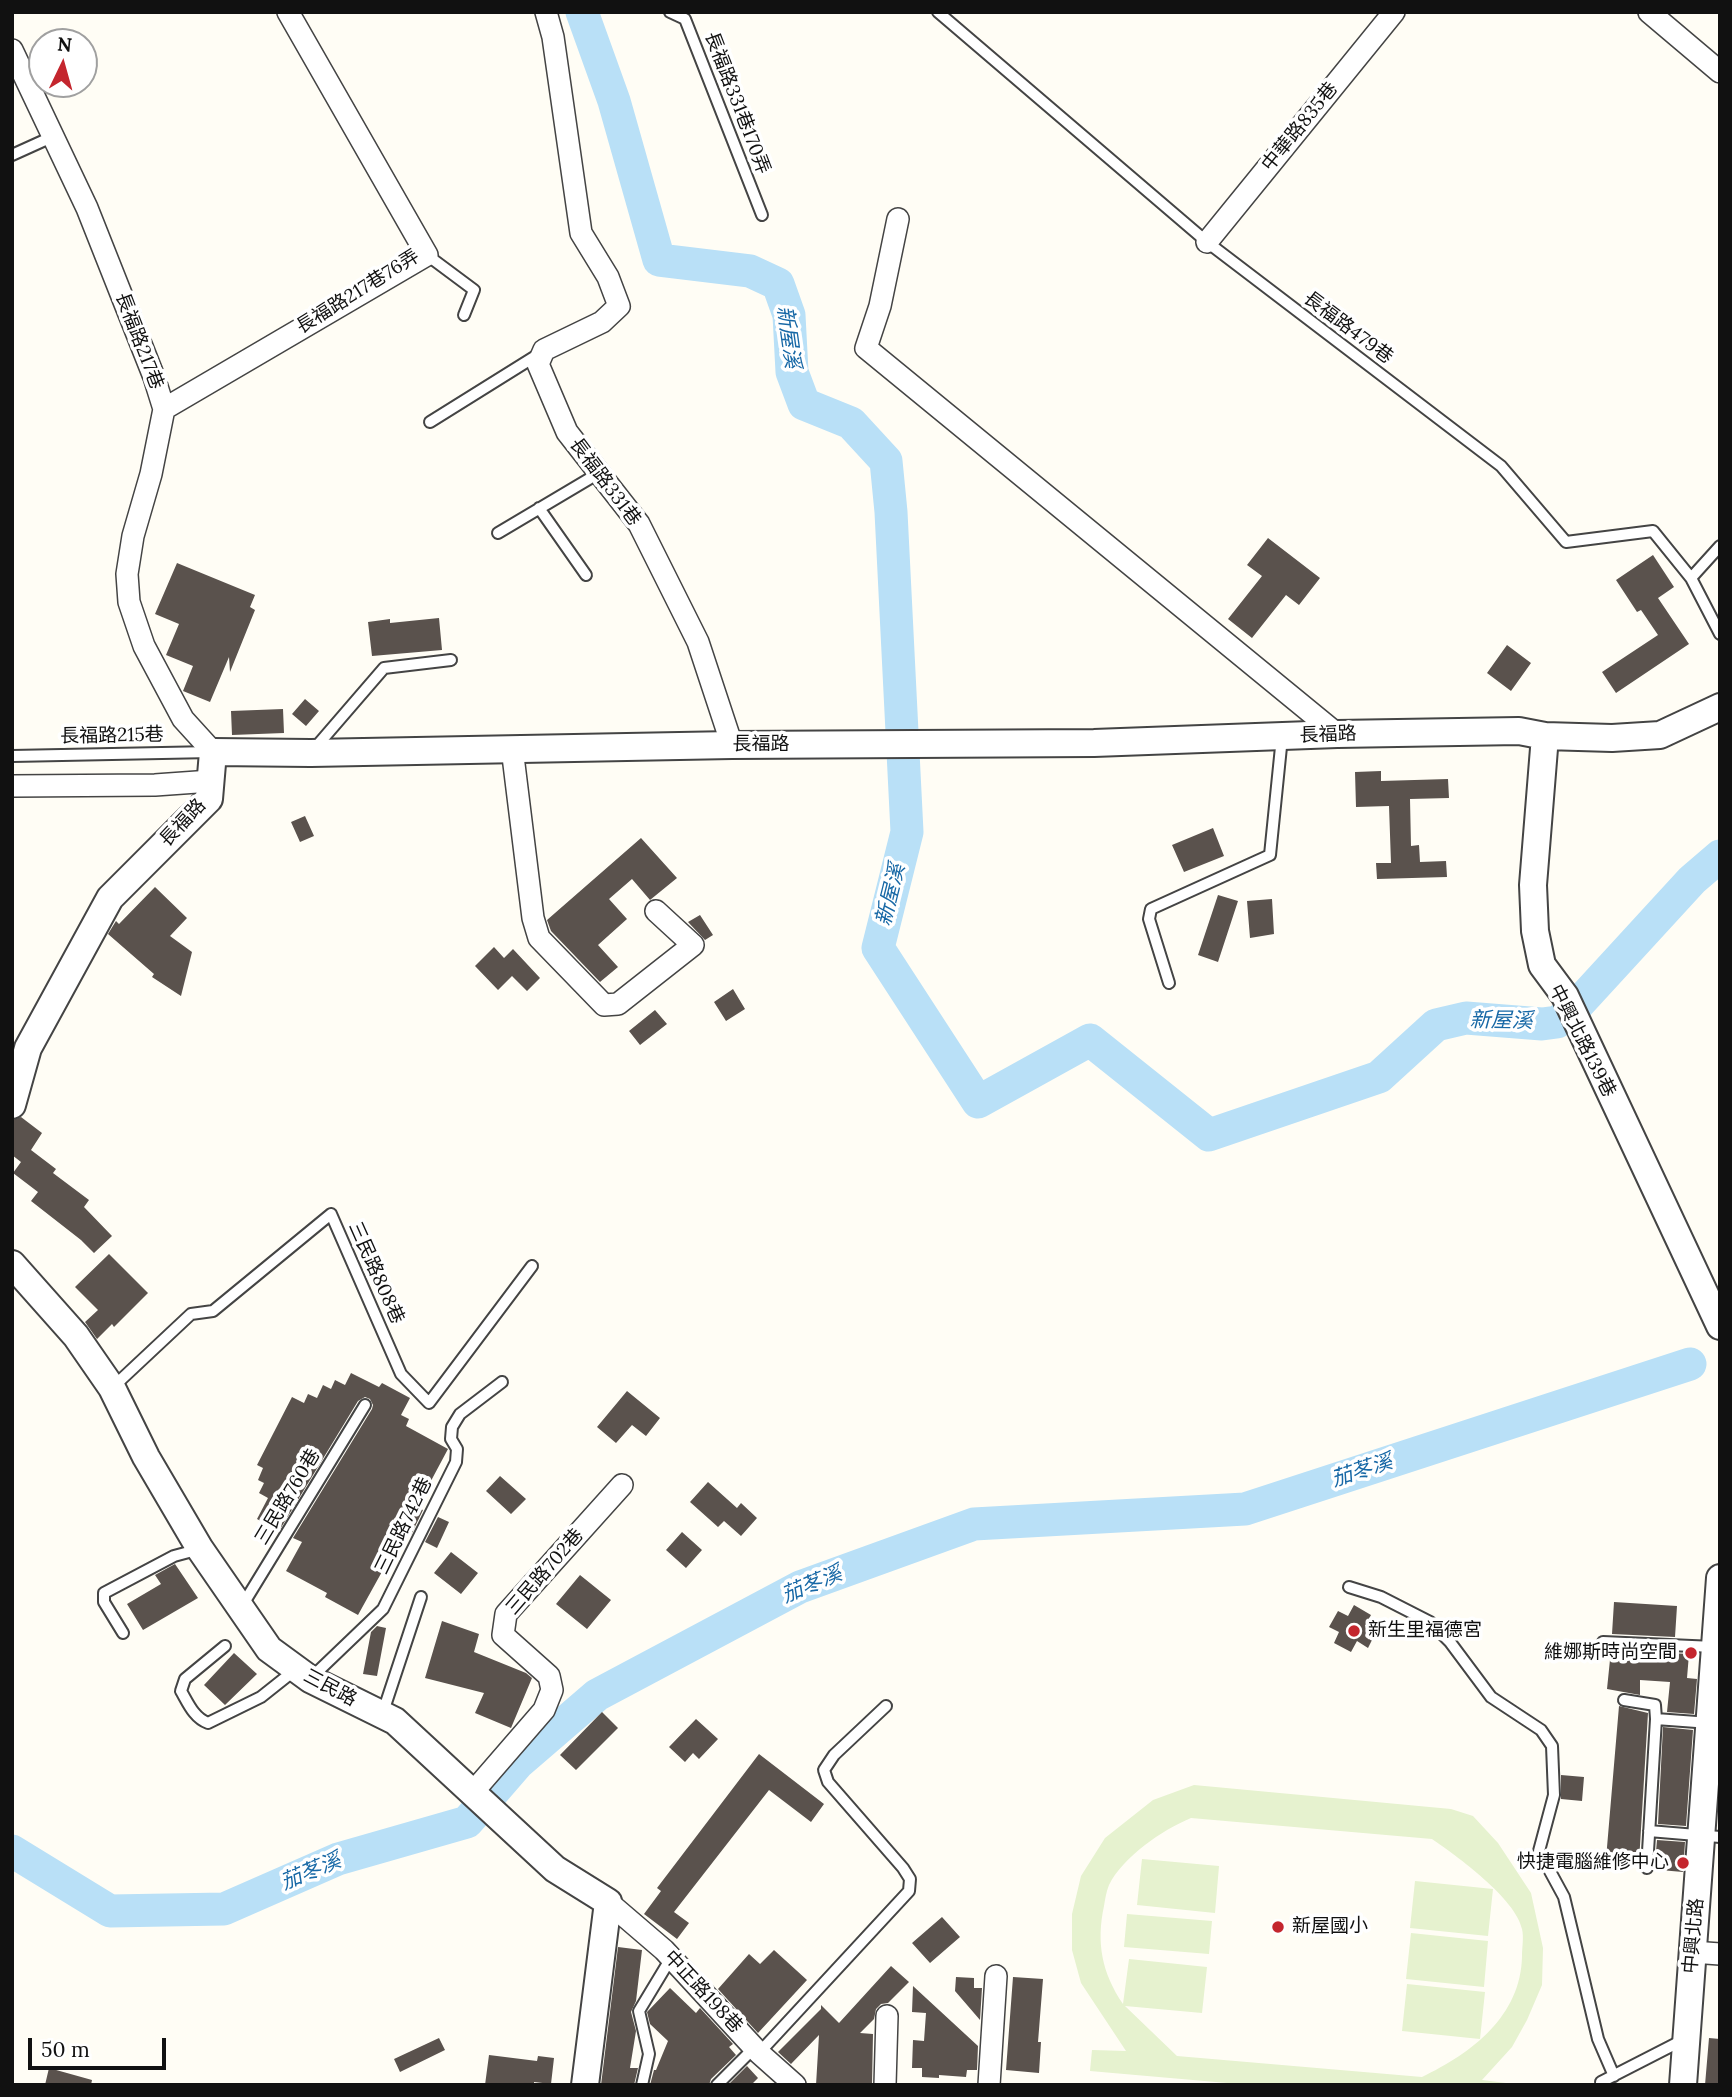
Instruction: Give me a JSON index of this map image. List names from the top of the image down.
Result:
{
  "streets": {
    "street": [
      "中華路835巷",
      "長福路217巷76弄",
      "長福路217巷",
      "長福路331巷",
      "長福路",
      "中興北路139巷",
      "三民路702巷",
      "三民路",
      "中興北路",
      "中正路198巷"
    ],
    "lane": [
      "長福路331巷170弄",
      "長福路479巷",
      "長福路215巷",
      "三民路808巷",
      "三民路760巷",
      "三民路742巷"
    ]
  },
  "crossings": [
    ["中華路835巷", "長福路479巷"],
    ["長福路217巷76弄", "長福路217巷"],
    ["長福路217巷", "長福路"],
    ["長福路217巷", "長福路215巷"],
    ["長福路331巷", "長福路"],
    ["長福路", "長福路215巷"],
    ["長福路", "中興北路139巷"],
    ["三民路808巷", "三民路"],
    ["三民路760巷", "三民路"],
    ["三民路742巷", "三民路"],
    ["三民路702巷", "三民路"],
    ["三民路", "中正路198巷"]
  ],
  "water": ["新屋溪", "茄苳溪"],
  "places": [
    "新生里福德宮",
    "維娜斯時尚空間",
    "快捷電腦維修中心",
    "新屋國小"
  ],
  "scale_bar": "50 m",
  "north": "top"
}
